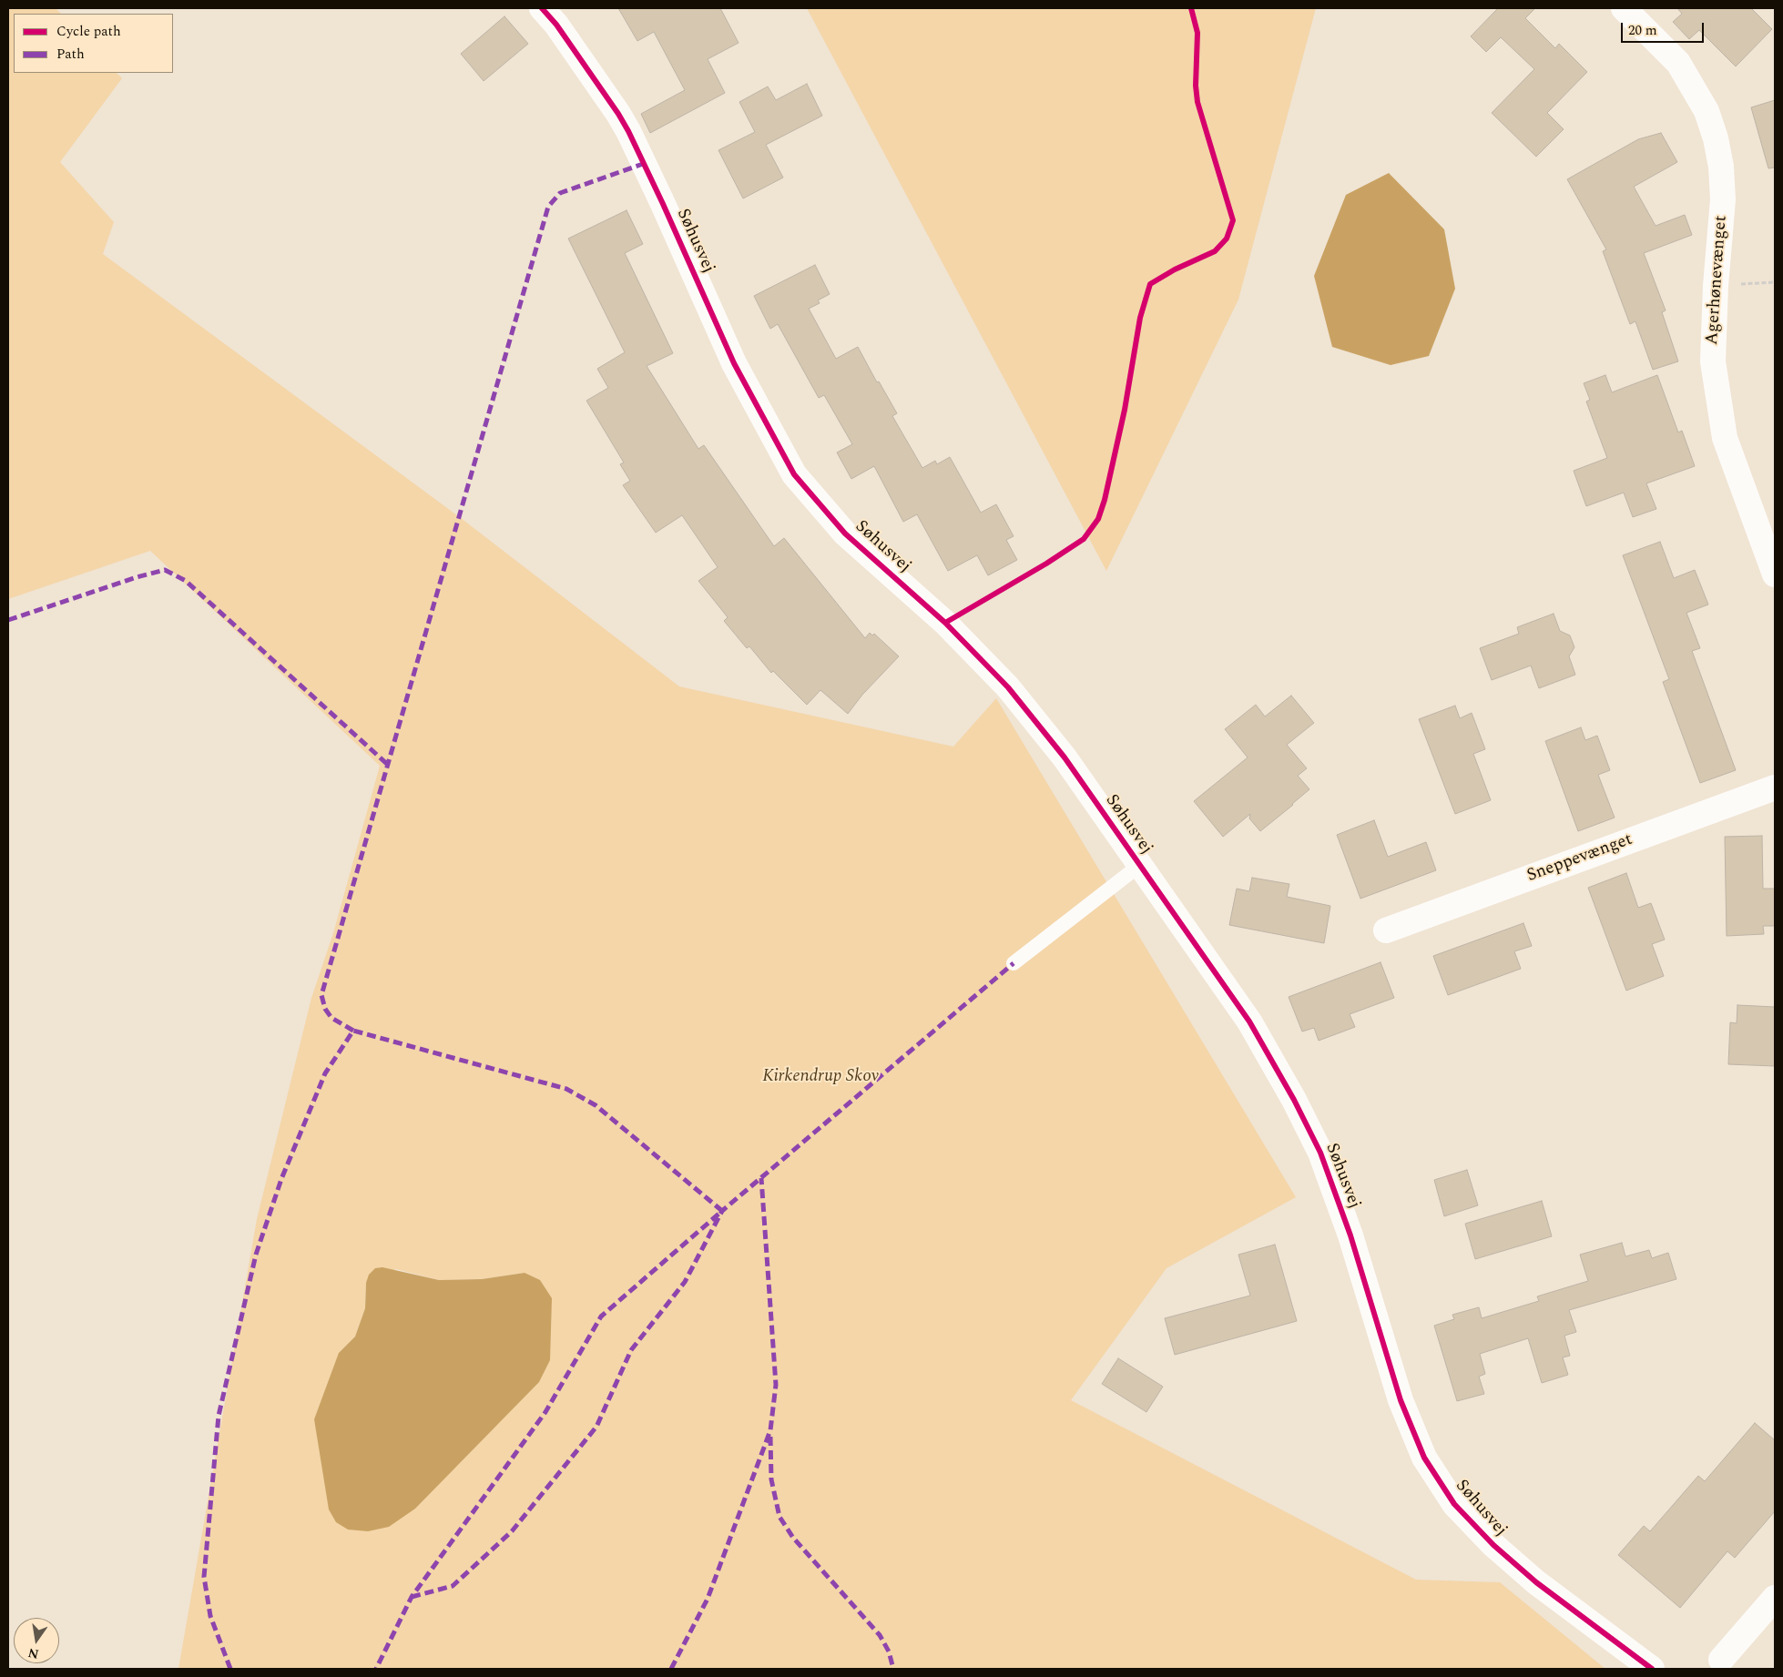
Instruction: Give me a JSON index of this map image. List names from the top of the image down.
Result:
{
  "streets": {
    "street": ["Søhusvej", "Agerhønevænget", "Sneppevænget"]
  },
  "parks": ["Kirkendrup Skov"],
  "legend": ["Cycle path", "Path"],
  "scale_bar": "20 m",
  "north": "bottom"
}
